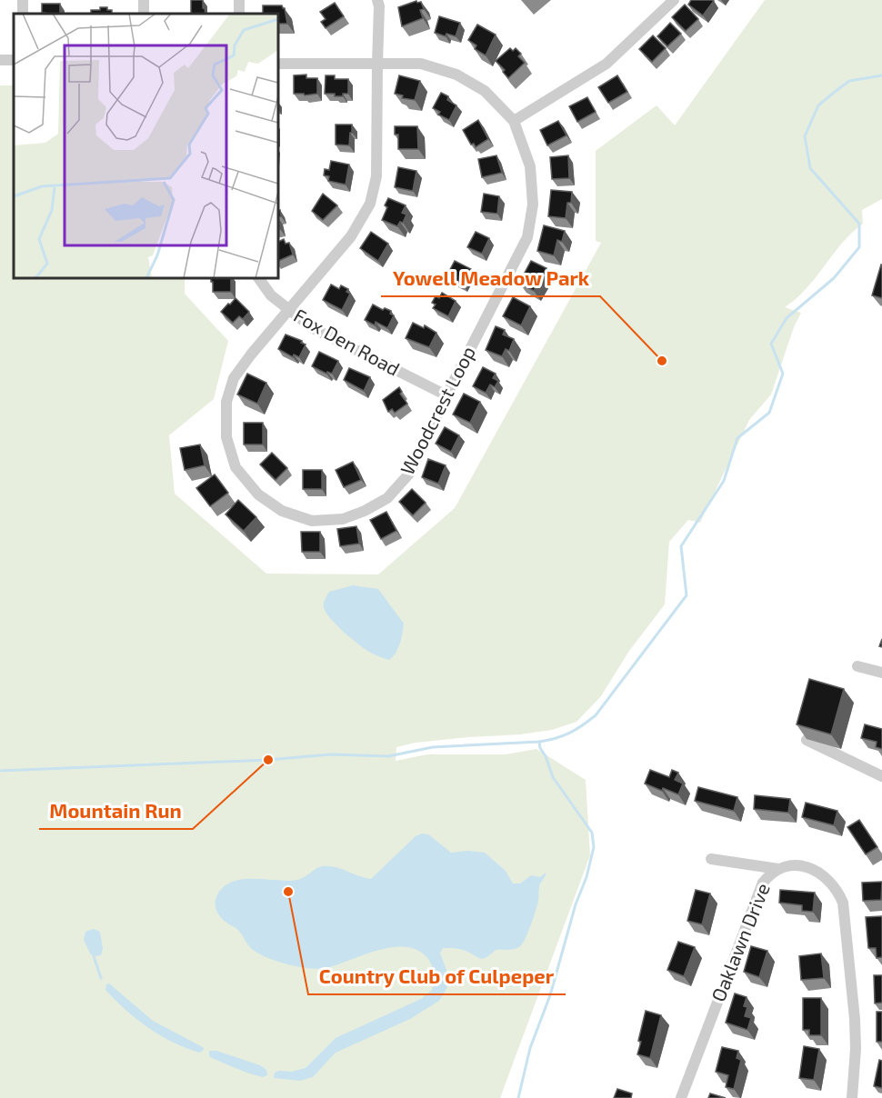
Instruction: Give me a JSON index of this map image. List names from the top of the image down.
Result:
{
  "streets": {
    "street": ["Fox Den Road", "Woodcrest Loop", "Oaklawn Drive"]
  },
  "crossings": [
    ["Fox Den Road", "Woodcrest Loop"]
  ],
  "places": ["Yowell Meadow Park", "Mountain Run", "Country Club of Culpeper"]
}
